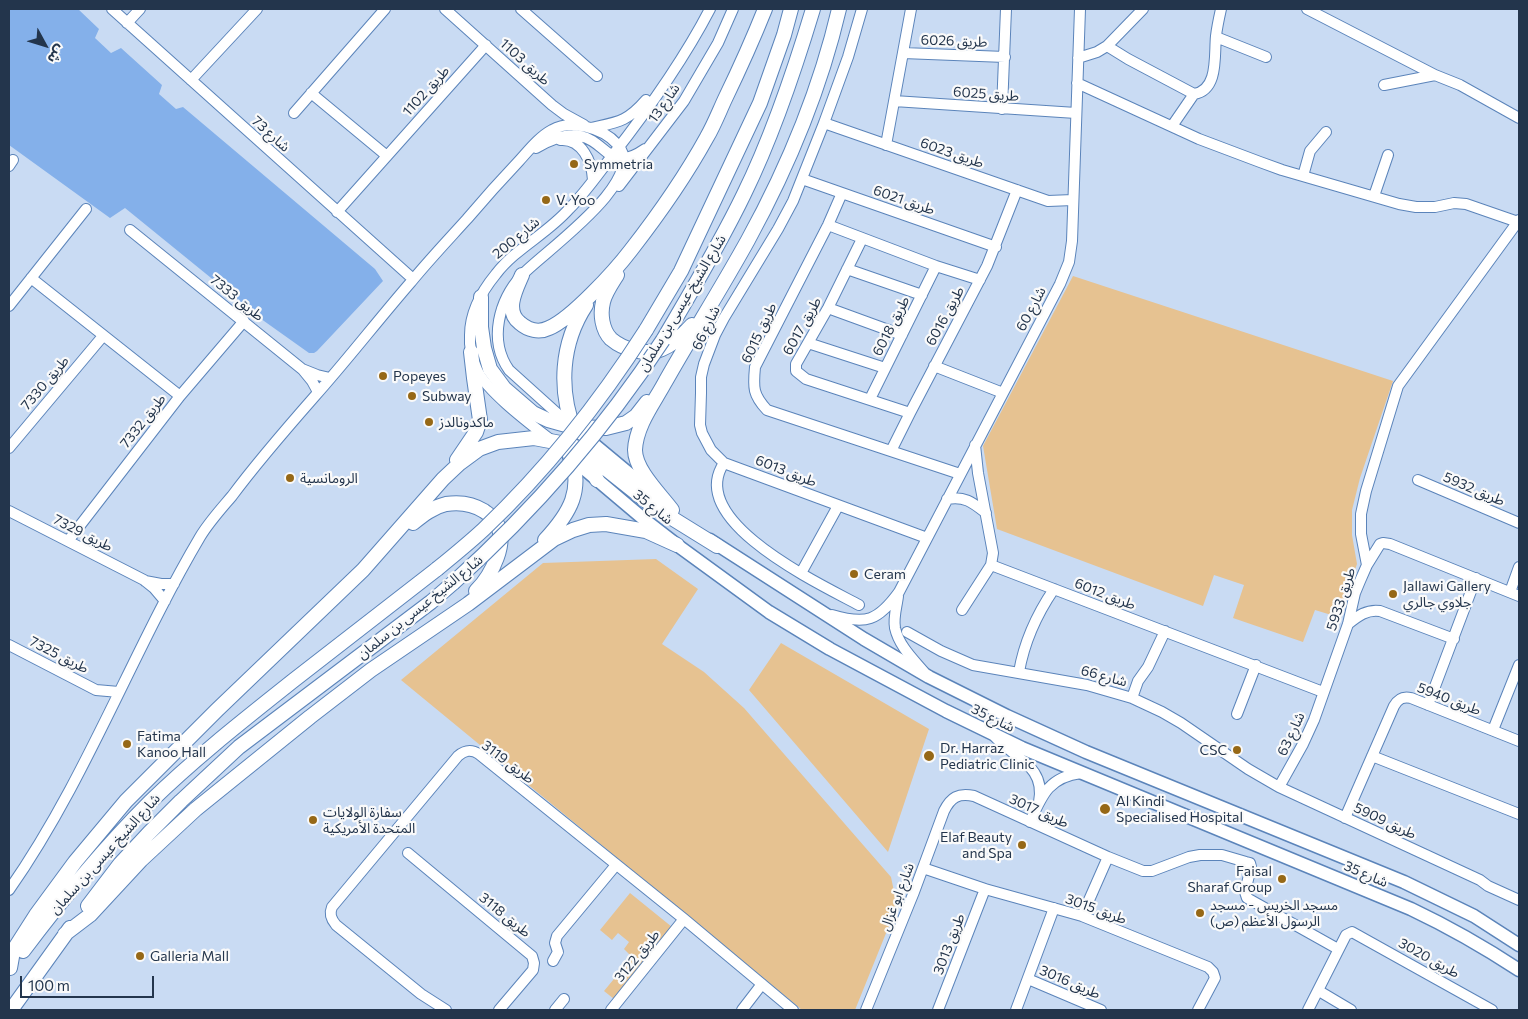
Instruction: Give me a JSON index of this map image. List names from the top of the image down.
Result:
{
  "streets": {
    "highway": ["شارع الشيخ عيسى بن سلمان"],
    "main road": ["شارع 35"],
    "street": [
      "طريق 6026",
      "طريق 1103",
      "طريق 1102",
      "طريق 6025",
      "شارع 13",
      "شارع 73",
      "طريق 6023",
      "طريق 6021",
      "شارع 200",
      "طريق 7333",
      "شارع 60",
      "طريق 6016",
      "طريق 6017",
      "طريق 6018",
      "شارع 66",
      "طريق 6015",
      "طريق 7330",
      "طريق 7332",
      "طريق 6013",
      "طريق 5932",
      "طريق 7329",
      "طريق 6012",
      "طريق 5933",
      "طريق 7325",
      "طريق 5940",
      "شارع 63",
      "طريق 3119",
      "طريق 3017",
      "طريق 5909",
      "شارع ابو غزال",
      "طريق 3015",
      "طريق 3118",
      "طريق 3013",
      "طريق 3122",
      "طريق 3020",
      "طريق 3016"
    ]
  },
  "crossings": [
    ["طريق 6026", "طريق 6025"],
    ["طريق 1103", "طريق 1102"],
    ["طريق 1102", "شارع 73"],
    ["طريق 6025", "شارع 60"],
    ["شارع 13", "شارع 200"],
    ["طريق 6023", "شارع 60"],
    ["طريق 6023", "طريق 6016"],
    ["طريق 6023", "شارع 66"],
    ["طريق 6021", "طريق 6016"],
    ["طريق 6021", "شارع 66"],
    ["طريق 6021", "طريق 6015"],
    ["طريق 7333", "طريق 7332"],
    ["شارع 60", "طريق 6015"],
    ["شارع 60", "طريق 6013"],
    ["طريق 6016", "طريق 6017"],
    ["طريق 6016", "طريق 6015"],
    ["طريق 6017", "طريق 6018"],
    ["شارع 66", "طريق 6013"],
    ["شارع 66", "شارع 63"],
    ["شارع 66", "طريق 5909"],
    ["طريق 7332", "طريق 7329"],
    ["طريق 6012", "طريق 5933"],
    ["طريق 6012", "شارع 63"],
    ["طريق 5933", "شارع 63"],
    ["طريق 5940", "طريق 5909"],
    ["شارع 63", "طريق 5909"],
    ["طريق 3119", "طريق 3122"],
    ["طريق 3017", "شارع ابو غزال"],
    ["طريق 3017", "طريق 3020"],
    ["شارع ابو غزال", "طريق 3015"],
    ["طريق 3015", "طريق 3013"],
    ["طريق 3015", "طريق 3016"]
  ],
  "places": [
    "Symmetria",
    "V. Yoo",
    "Popeyes",
    "Subway",
    "ماكدونالدز",
    "الرومانسية",
    "Ceram",
    "Jallawi Gallery جلاوي جالري",
    "Fatima Kanoo Hall",
    "CSC",
    "Dr. Harraz Pediatric Clinic",
    "Al Kindi Specialised Hospital",
    "سفارة الولايات المتحدة الأمريكية",
    "Elaf Beauty and Spa",
    "Faisal Sharaf Group",
    "مسجد الخريس - مسجد الرسول الأعظم (ص)",
    "Galleria Mall"
  ],
  "scale_bar": "100 m",
  "north": "bottom right"
}
